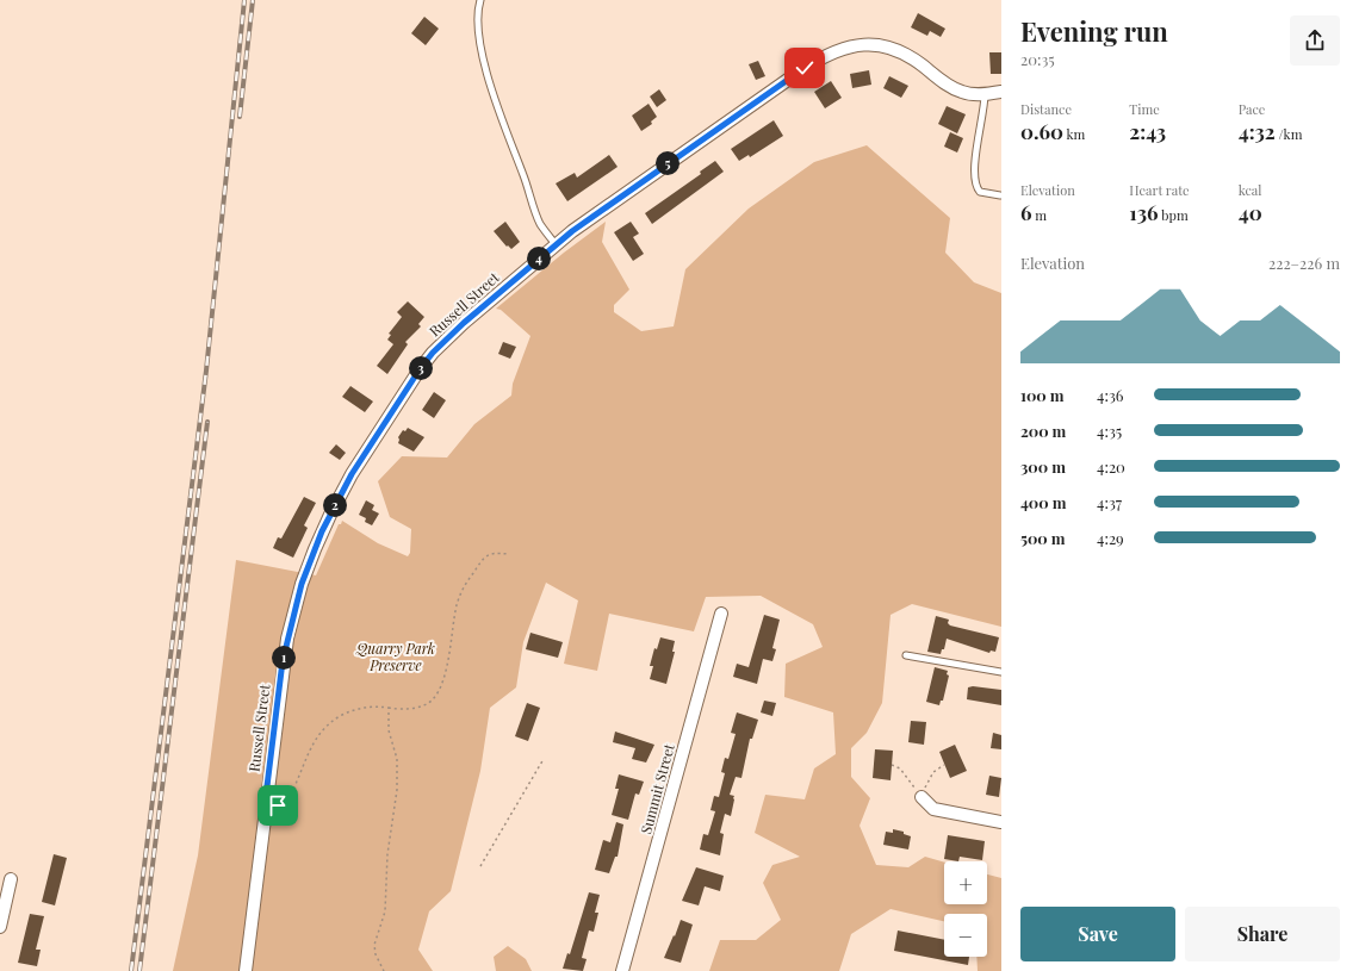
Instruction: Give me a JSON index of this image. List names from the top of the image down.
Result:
{
  "streets": {
    "street": ["Russell Street", "Summit Street"]
  },
  "parks": ["Quarry Park Preserve"],
  "page": {
    "heading": ["Evening run", "20:35"],
    "stats": [
      ["Distance", "0.60 km"],
      ["Time", "2:43"],
      ["Pace", "4:32 /km"],
      ["Elevation", "6 m"],
      ["Heart rate", "136 bpm"],
      ["kcal", "40"]
    ],
    "pins": [
      "5",
      "4",
      "3",
      "2",
      "1"
    ],
    "chart": ["Elevation", "222–226 m"],
    "list": [
      {
        "name": "100 m",
        "note": "4:36"
      },
      {
        "name": "200 m",
        "note": "4:35"
      },
      {
        "name": "300 m",
        "note": "4:20"
      },
      {
        "name": "400 m",
        "note": "4:37"
      },
      {
        "name": "500 m",
        "note": "4:29"
      }
    ],
    "map_buttons": ["+", "−"],
    "buttons": ["Save", "Share"]
  }
}
